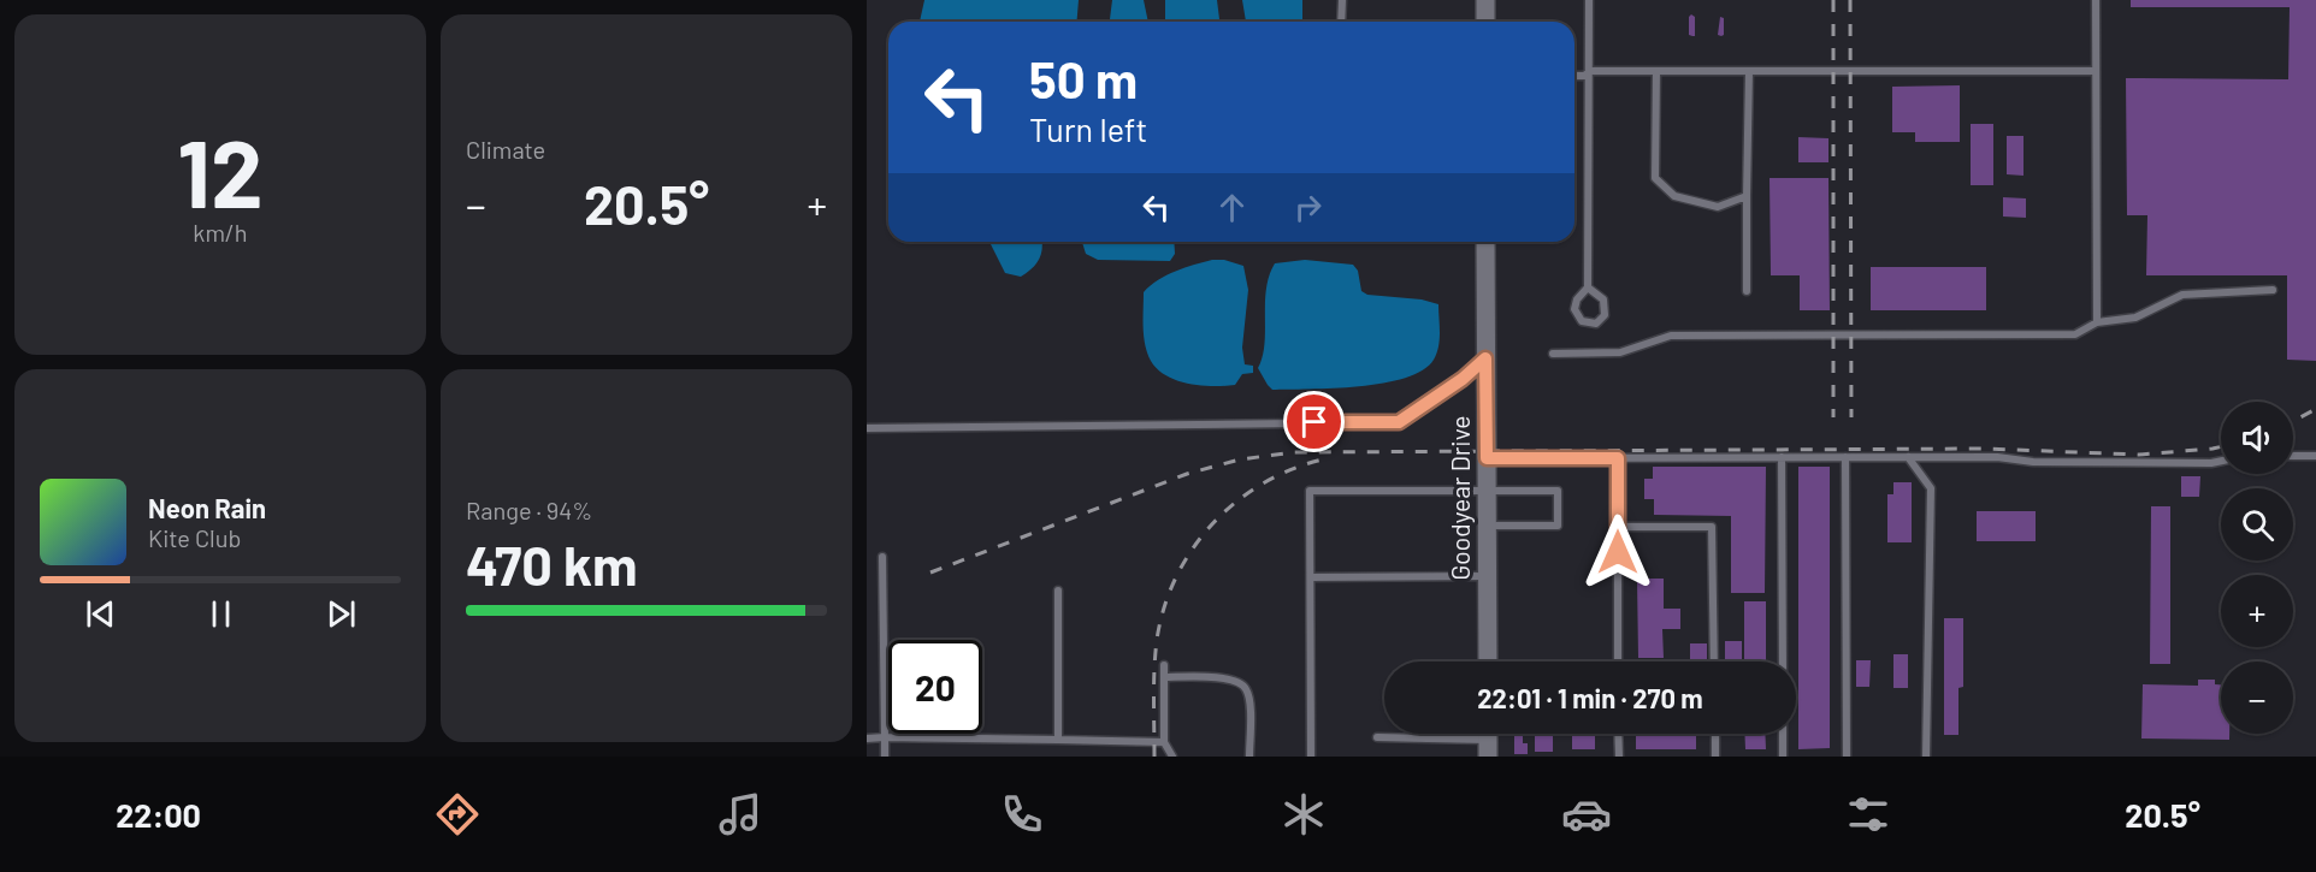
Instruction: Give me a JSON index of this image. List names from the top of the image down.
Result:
{
  "streets": {
    "street": ["Goodyear Drive"]
  },
  "page": {
    "tile": [
      ["12", "km/h"],
      "Climate",
      ["Range · 94%", "470 km"]
    ],
    "turn": ["50 m", "Turn left"],
    "heat": ["−", "20.5°", "+"],
    "map_buttons": ["+", "−"],
    "song": ["Neon Rain", "Kite Club"],
    "limit": "20",
    "trip": "22:01 · 1 min · 270 m",
    "tabs": ["22:00", "20.5°"]
  }
}
